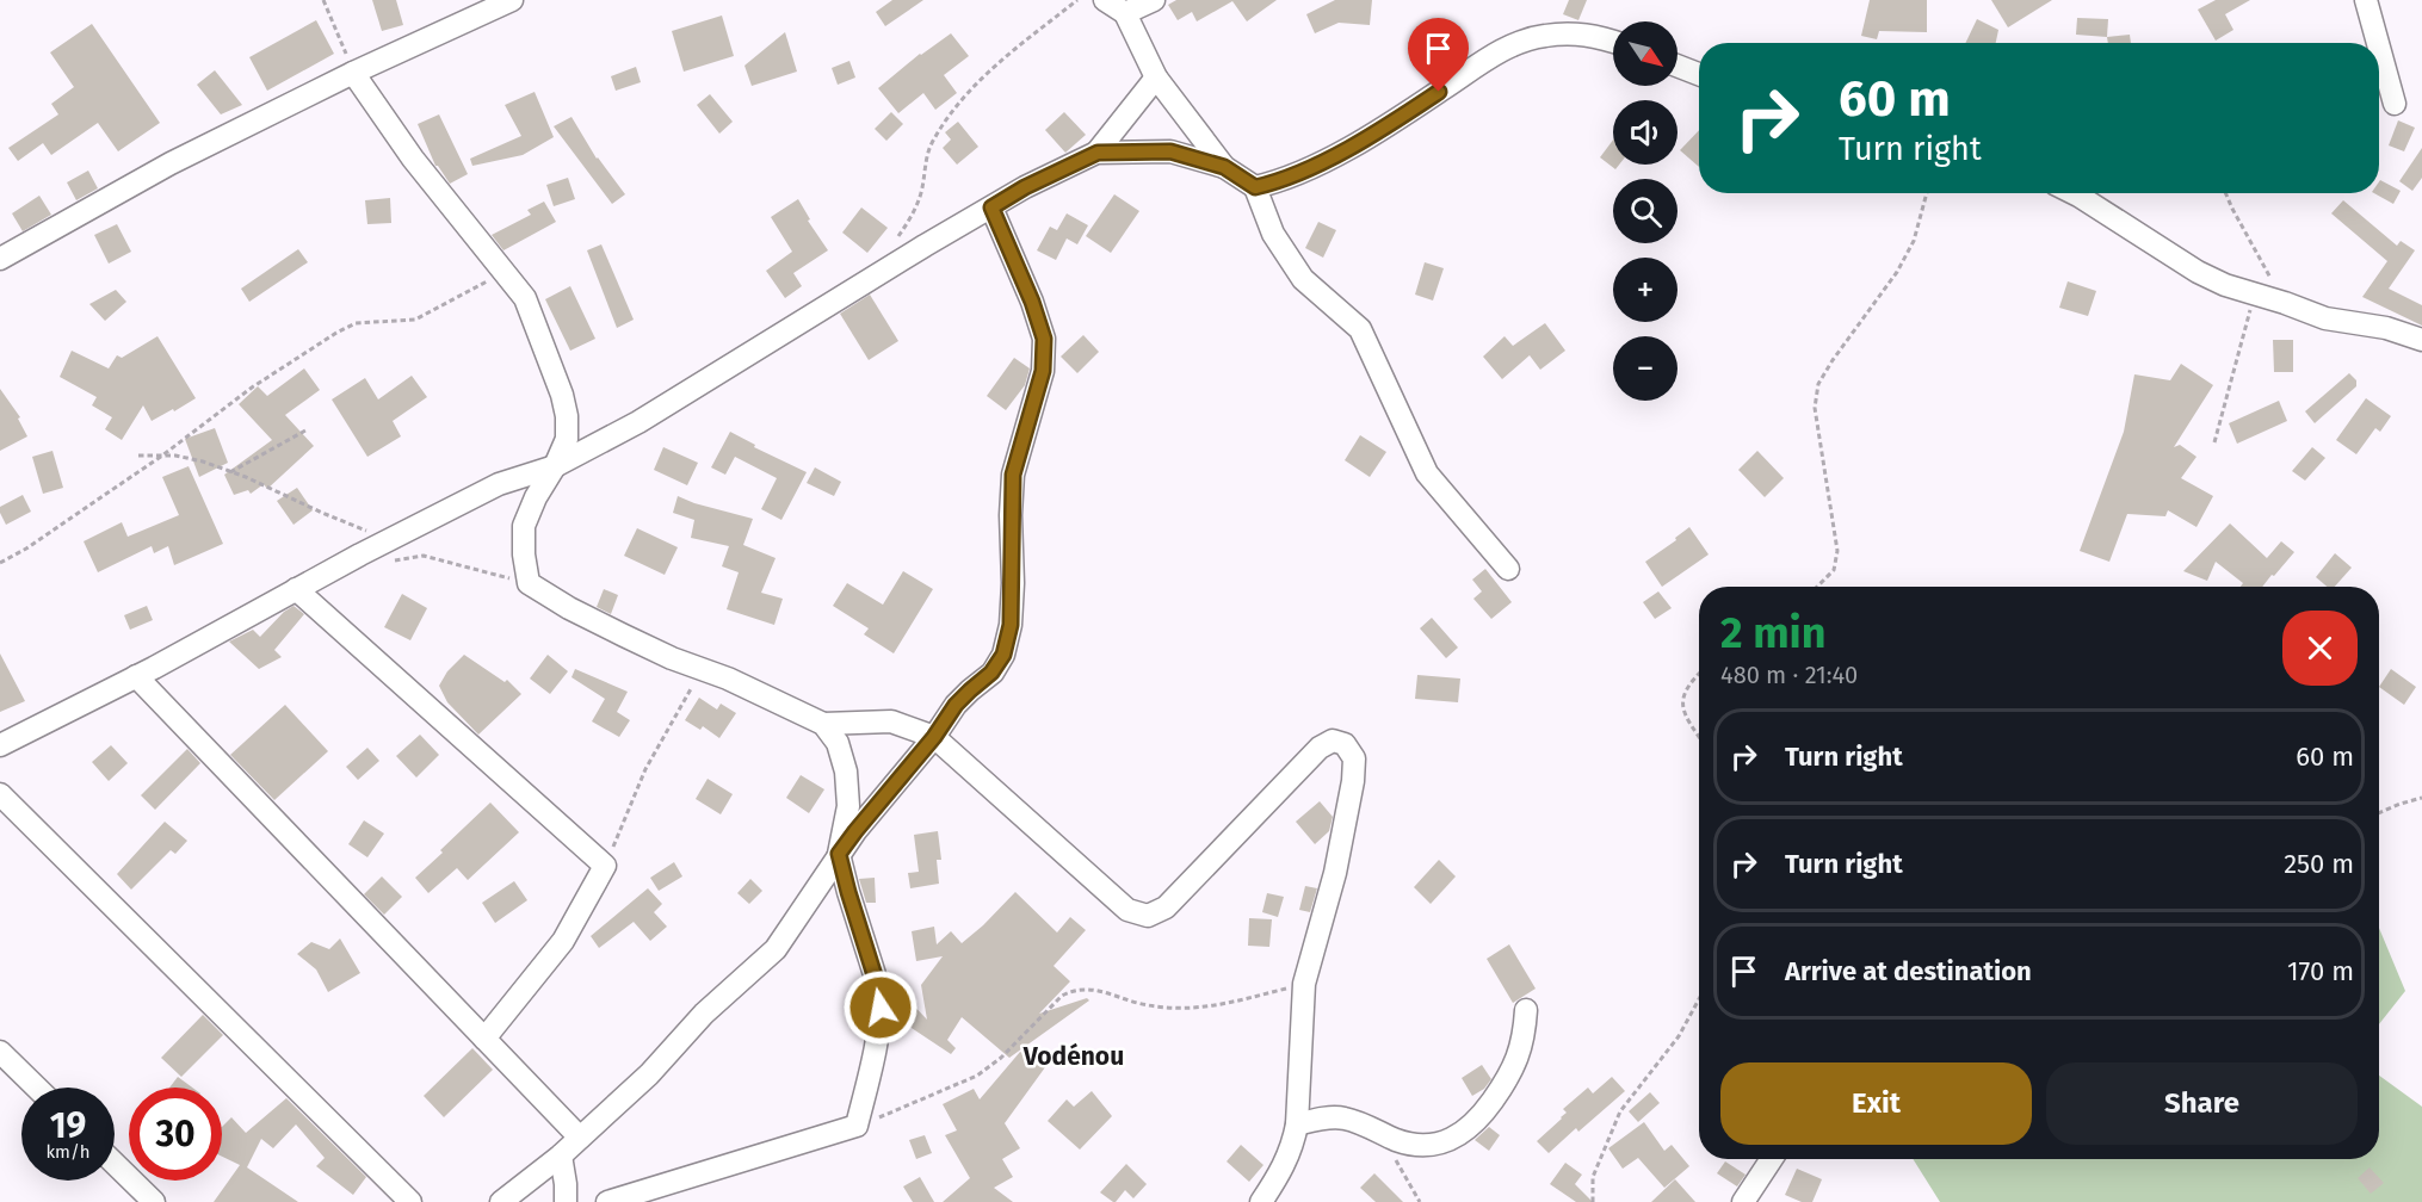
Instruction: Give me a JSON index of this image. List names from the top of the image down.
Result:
{
  "districts": ["Vodénou"],
  "north": "bottom right",
  "page": {
    "map_buttons": ["+", "−"],
    "turn": ["60 m", "Turn right"],
    "heading": ["2 min", "480 m · 21:40"],
    "list": [
      {
        "name": "Turn right",
        "value": "60 m"
      },
      {
        "name": "Turn right",
        "value": "250 m"
      },
      {
        "name": "Arrive at destination",
        "value": "170 m"
      }
    ],
    "buttons": ["Exit", "Share"],
    "speed": "19 km/h",
    "limit": "30"
  }
}
